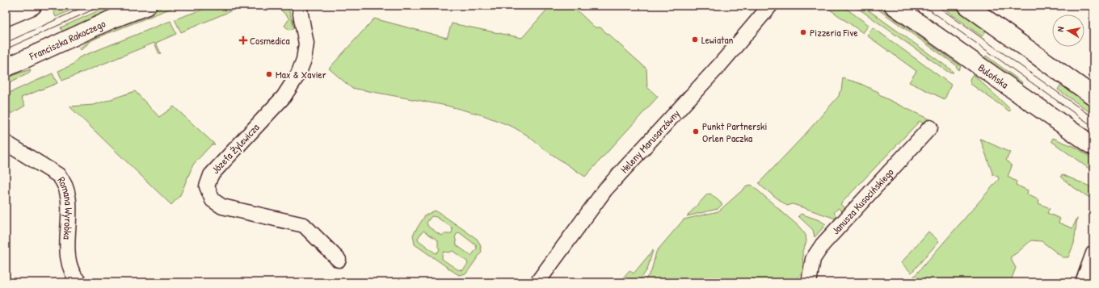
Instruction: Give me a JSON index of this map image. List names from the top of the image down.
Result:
{
  "streets": {
    "main road": ["Franciszka Rakoczego", "Bulońska"],
    "street": [
      "Heleny Marusarzówny",
      "Józefa Żylewicza",
      "Janusza Kusocińskiego",
      "Romana Wyrobka"
    ]
  },
  "places": {
    "other": [
      "Pizzeria Five",
      "Lewiatan",
      "Max & Xavier",
      "Punkt Partnerski Orlen Paczka"
    ],
    "health": ["Cosmedica"]
  },
  "north": "left"
}
